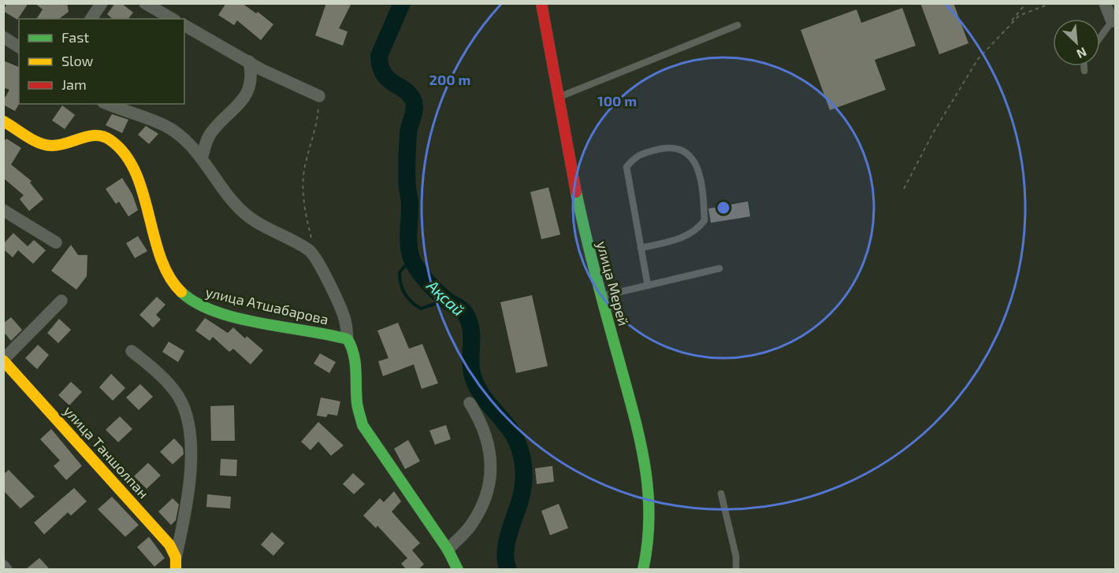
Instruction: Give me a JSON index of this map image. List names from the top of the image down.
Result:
{
  "streets": {
    "street": ["улица Мерей", "улица Атшабарова", "улица Таншолпан"]
  },
  "water": ["Ақсай"],
  "legend": ["Fast", "Slow", "Jam"],
  "north": "bottom right",
  "rings": ["200 m", "100 m"]
}
